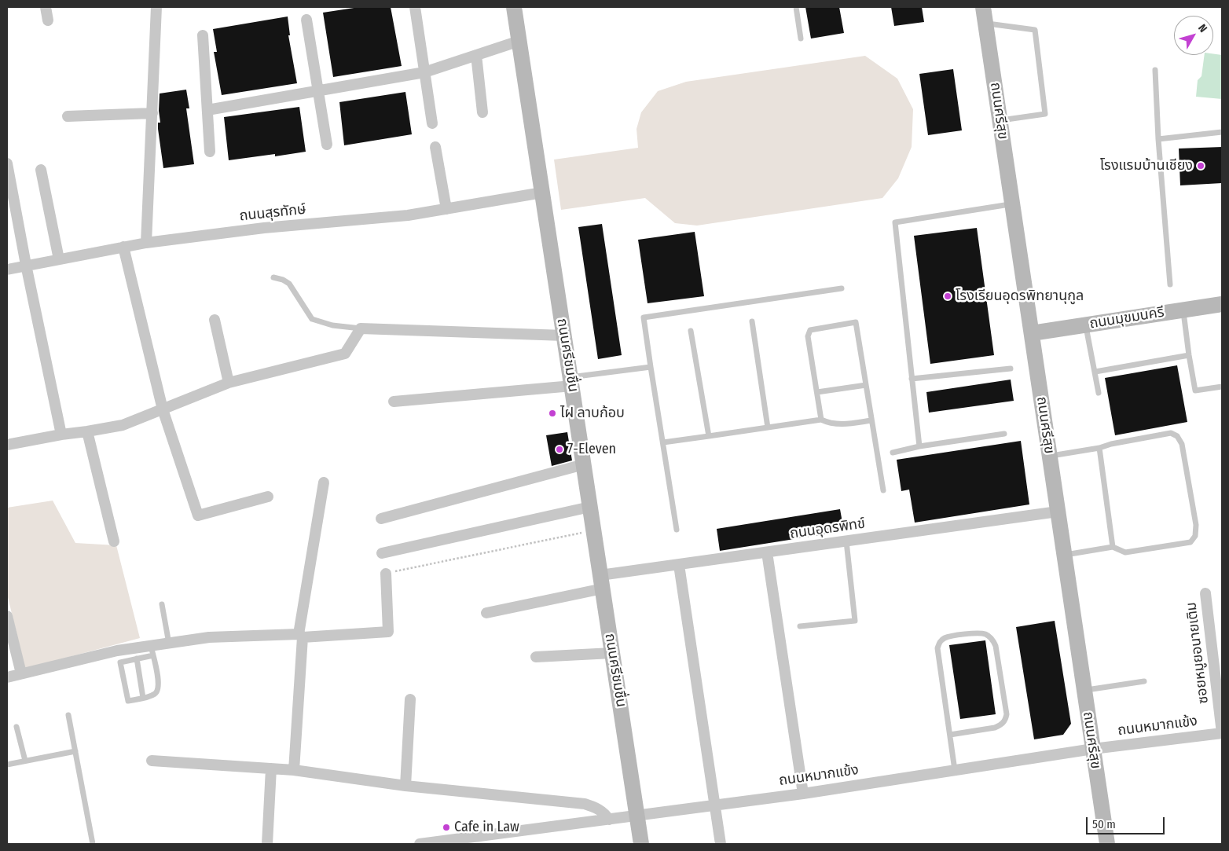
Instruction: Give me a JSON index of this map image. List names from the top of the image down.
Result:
{
  "streets": {
    "street": [
      "ถนนศรีสุข",
      "ถนนสุรทักษ์",
      "ถนนมุขมนครี",
      "ถนนศรีชมชื่น",
      "ถนนอุดรพิทข์",
      "ซอยหมูยอนายเติม",
      "ถนนหมากแข้ง"
    ]
  },
  "crossings": [
    ["ถนนศรีสุข", "ถนนมุขมนครี"],
    ["ถนนศรีสุข", "ถนนอุดรพิทข์"],
    ["ถนนศรีสุข", "ถนนหมากแข้ง"],
    ["ถนนสุรทักษ์", "ถนนศรีชมชื่น"],
    ["ถนนศรีชมชื่น", "ถนนอุดรพิทข์"],
    ["ถนนศรีชมชื่น", "ถนนหมากแข้ง"],
    ["ซอยหมูยอนายเติม", "ถนนหมากแข้ง"]
  ],
  "places": [
    "โรงแรมบ้านเชียง",
    "โรงเรียนอุดรพิทยานุกูล",
    "ไฝ ลาบก้อบ",
    "7-Eleven",
    "Cafe in Law"
  ],
  "scale_bar": "50 m",
  "north": "top right"
}
